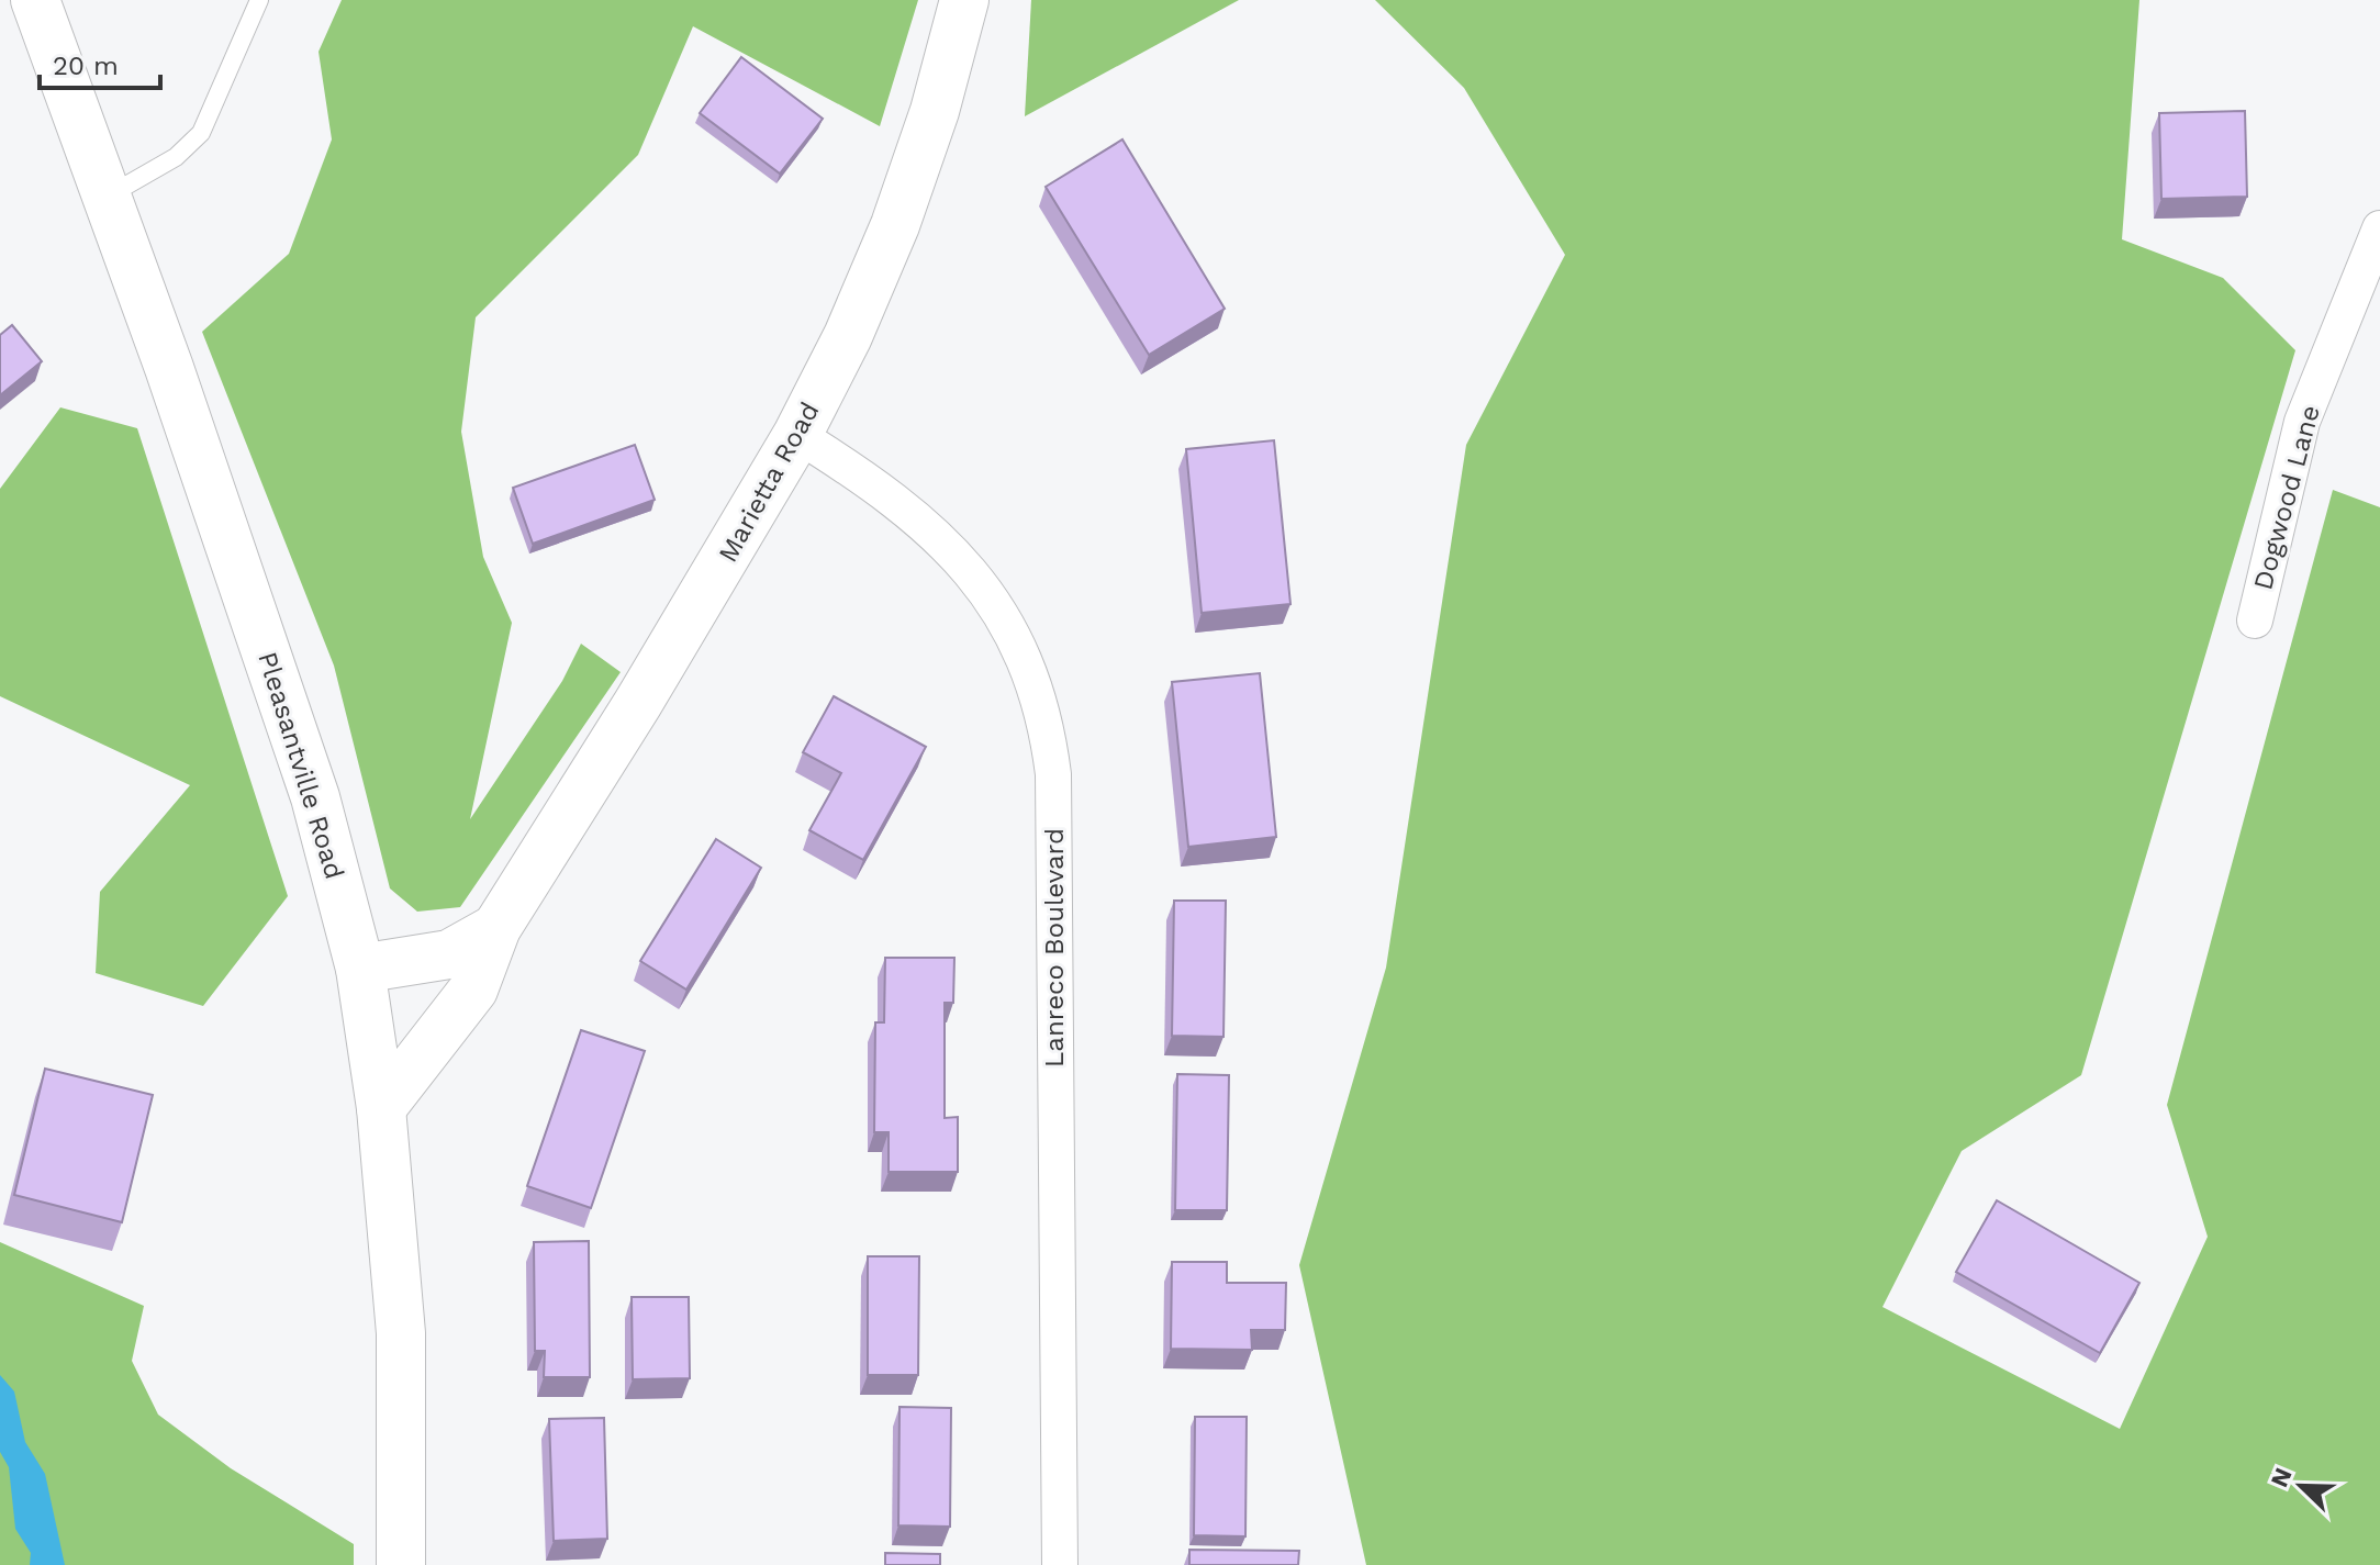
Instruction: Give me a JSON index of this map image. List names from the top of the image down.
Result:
{
  "streets": {
    "main road": ["Marietta Road", "Pleasantville Road"],
    "street": ["Dogwood Lane", "Lanreco Boulevard"]
  },
  "crossings": [
    ["Marietta Road", "Pleasantville Road"],
    ["Marietta Road", "Lanreco Boulevard"]
  ],
  "scale_bar": "20 m",
  "north": "top left"
}
